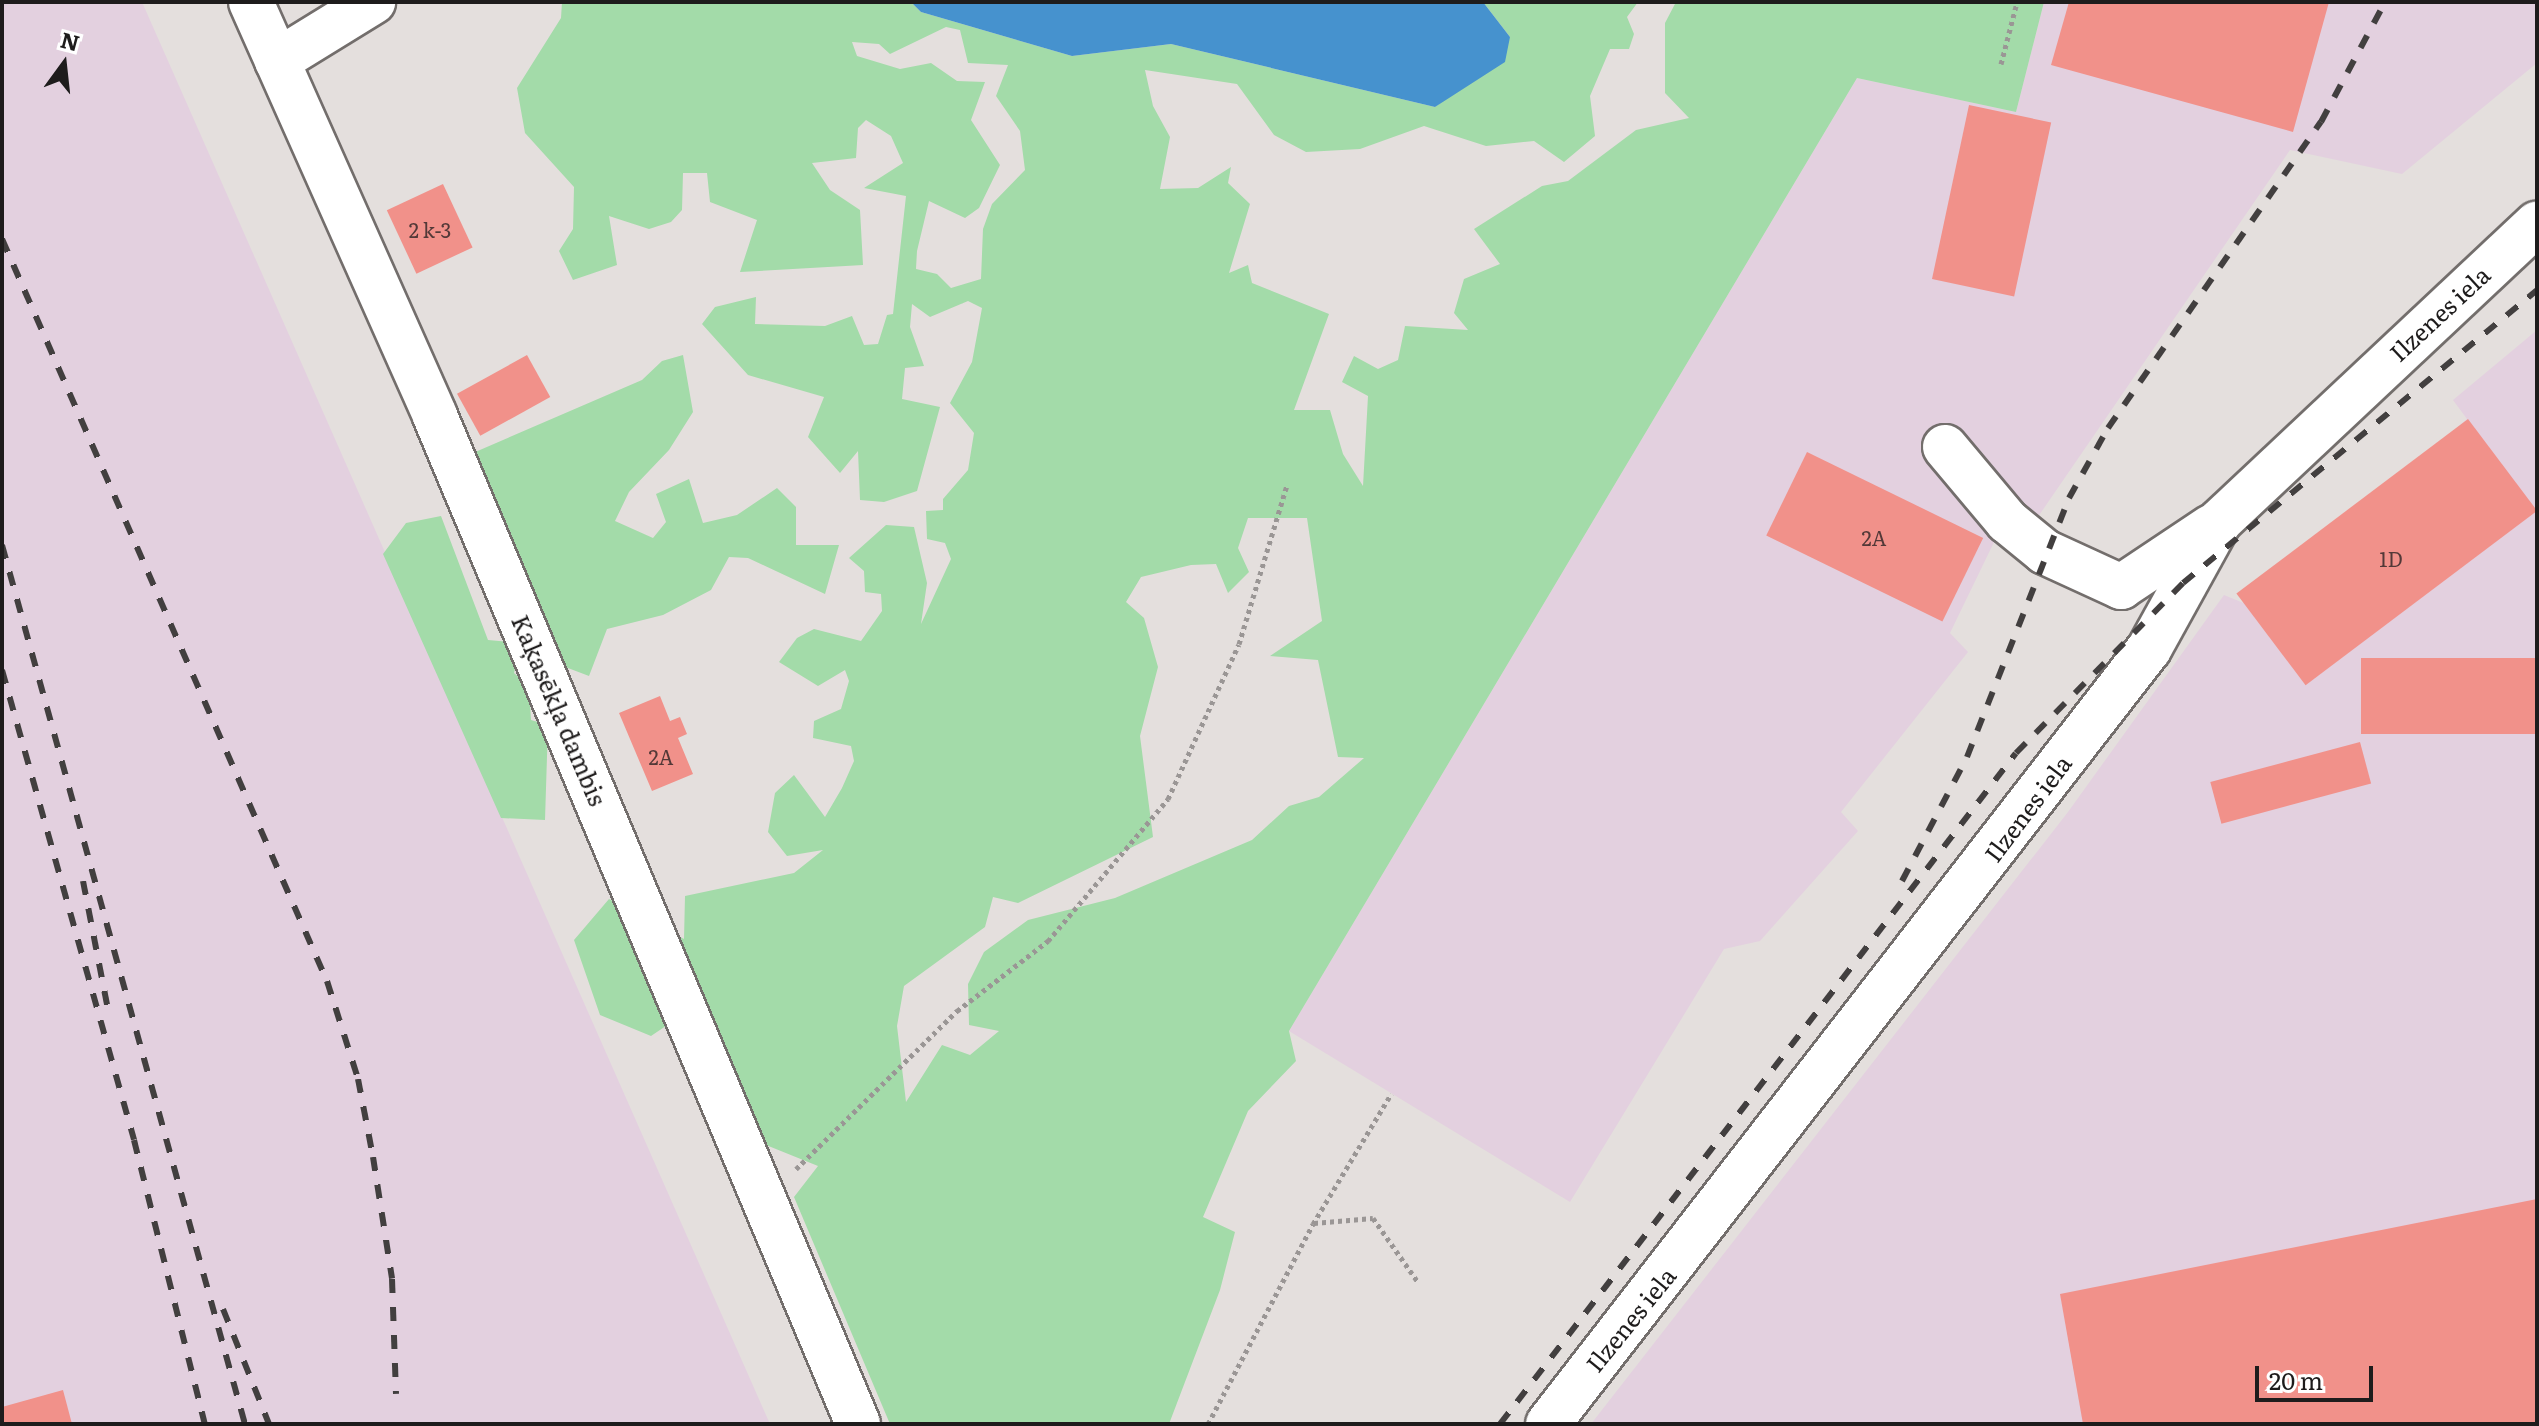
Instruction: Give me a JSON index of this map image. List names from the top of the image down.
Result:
{
  "streets": {
    "street": ["Ilzenes iela", "Kaķasēkļa dambis"]
  },
  "house_numbers": [
    "2 k-3",
    "2A",
    "1D",
    "2A"
  ],
  "scale_bar": "20 m",
  "north": "top"
}
